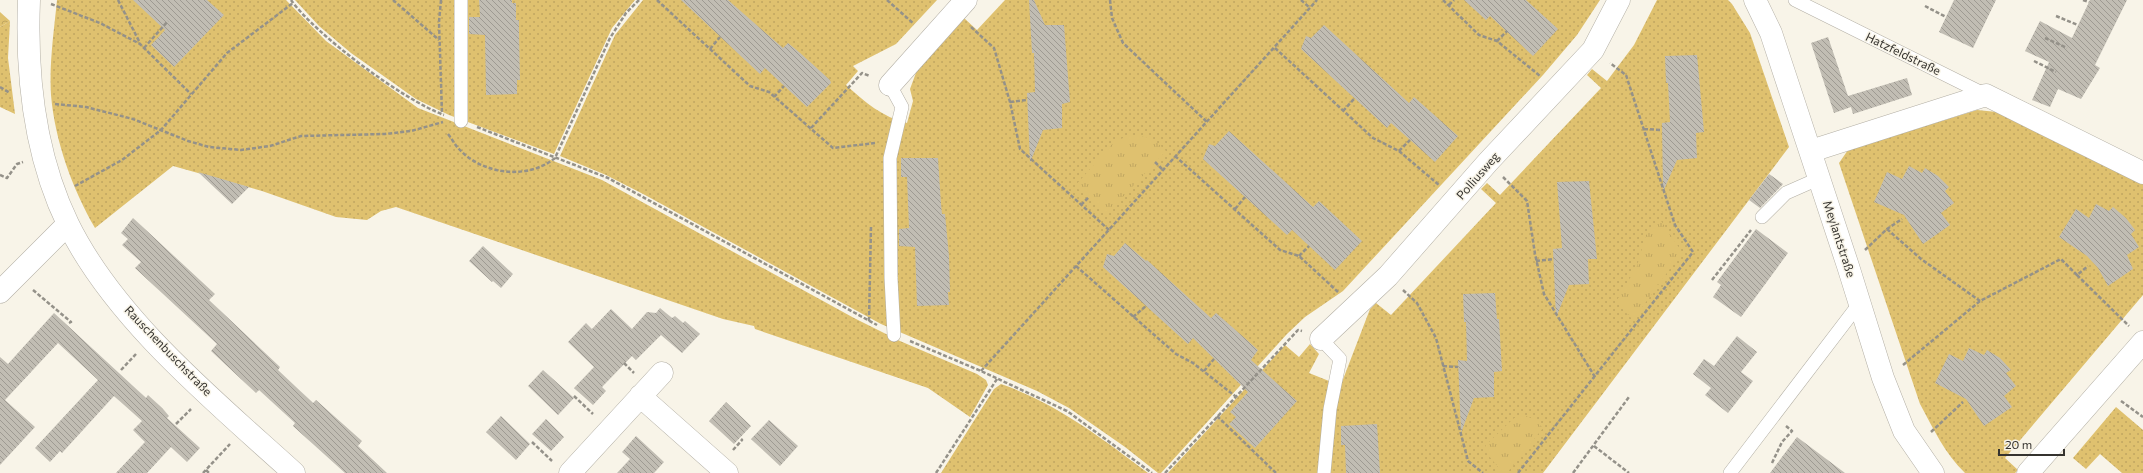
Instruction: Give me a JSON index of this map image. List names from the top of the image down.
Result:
{
  "streets": {
    "street": [
      "Hatzfeldstraße",
      "Polliusweg",
      "Meylantstraße",
      "Rauschenbuschstraße"
    ]
  },
  "scale_bar": "20 m"
}
